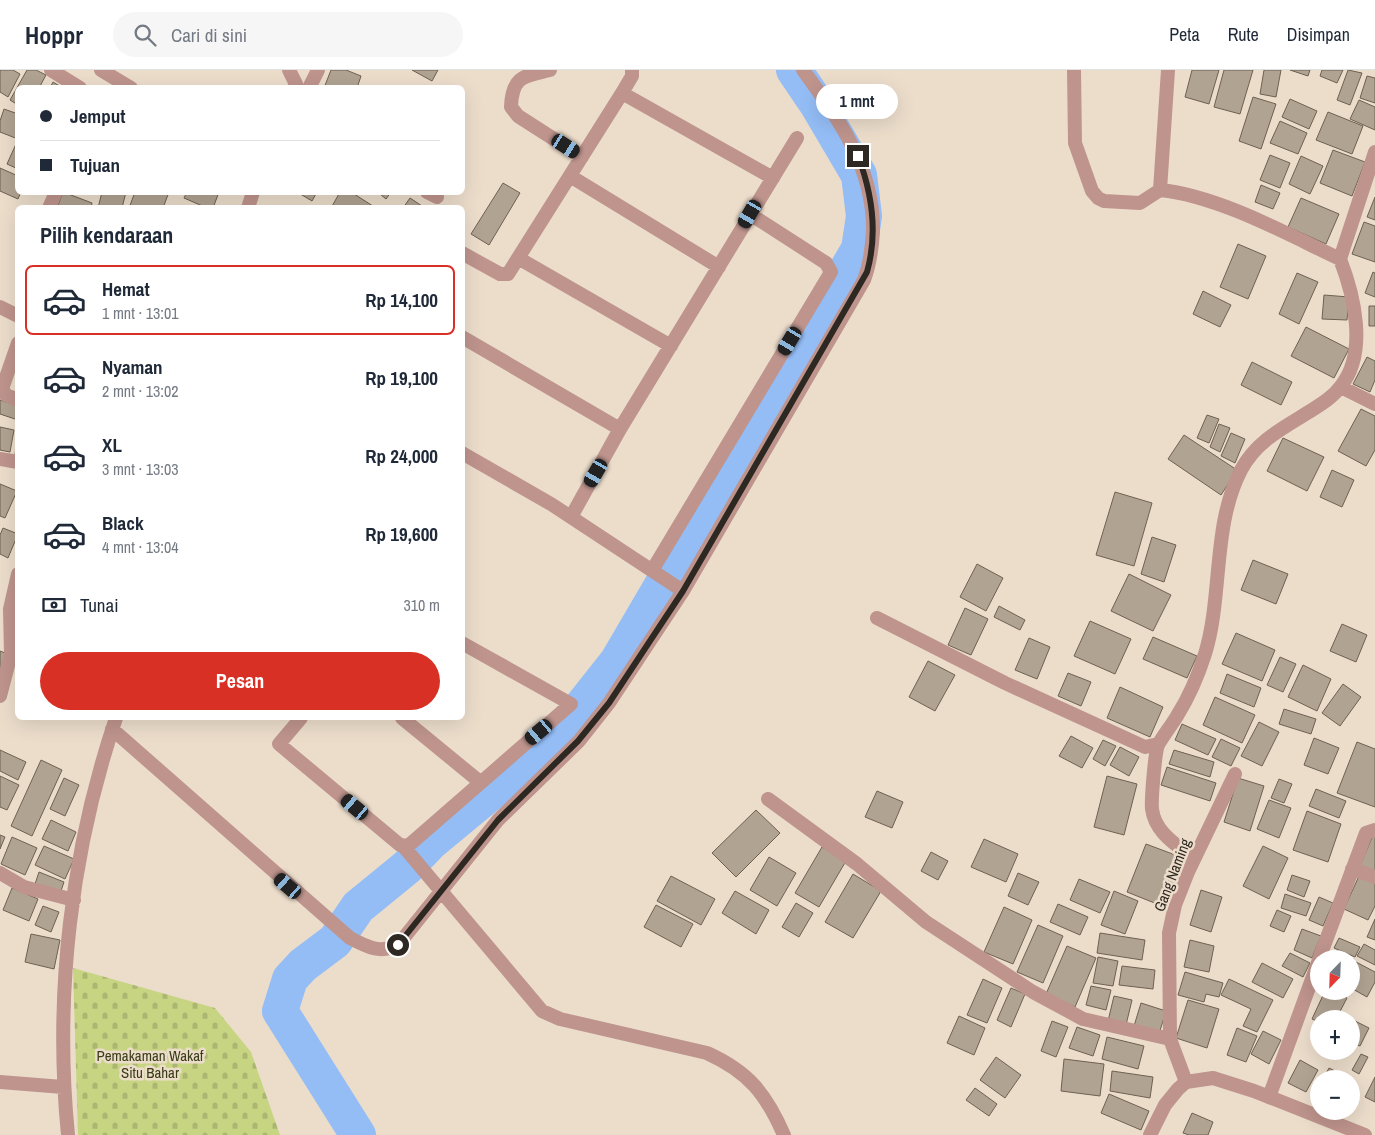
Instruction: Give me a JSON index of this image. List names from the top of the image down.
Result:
{
  "streets": {
    "street": ["Gang Naming"]
  },
  "parks": ["Pemakaman Wakaf Situ Bahar"],
  "north": "bottom left",
  "page": {
    "header": "Hoppr",
    "search": "Cari di sini",
    "nav": ["Peta", "Rute", "Disimpan"],
    "bubble": "1 mnt",
    "banner": ["Jemput", "Tujuan"],
    "heading": "Pilih kendaraan",
    "list": [
      {
        "name": "Hemat",
        "note": "1 mnt · 13:01",
        "value": "Rp 14,100"
      },
      {
        "name": "Nyaman",
        "note": "2 mnt · 13:02",
        "value": "Rp 19,100"
      },
      {
        "name": "XL",
        "note": "3 mnt · 13:03",
        "value": "Rp 24,000"
      },
      {
        "name": "Black",
        "note": "4 mnt · 13:04",
        "value": "Rp 19,600"
      }
    ],
    "pay": ["Tunai", "310 m"],
    "buttons": "Pesan",
    "map_buttons": ["+", "−"]
  }
}
